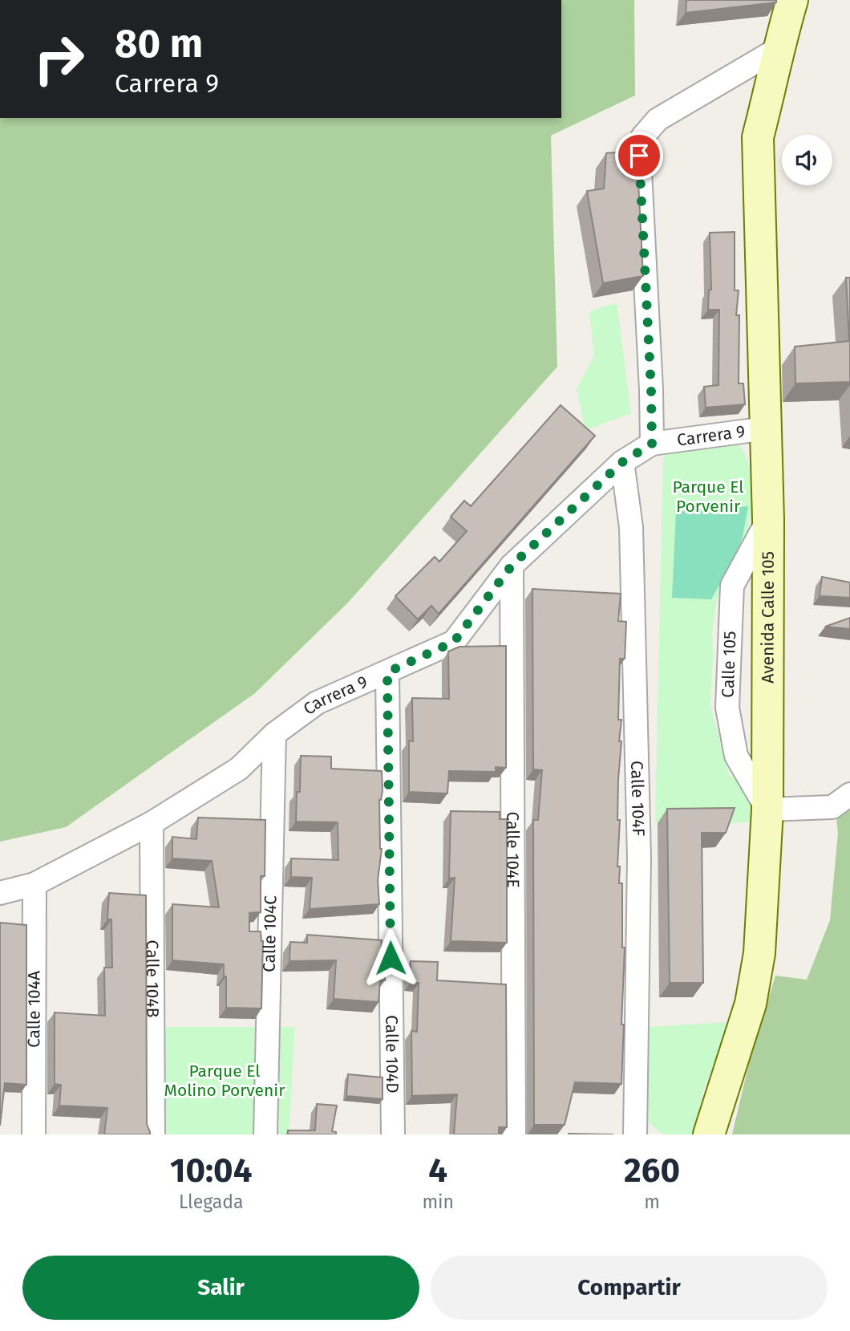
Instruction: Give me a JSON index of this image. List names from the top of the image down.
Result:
{
  "streets": {
    "main road": ["Avenida Calle 105"],
    "street": [
      "Carrera 9",
      "Calle 105",
      "Calle 104F",
      "Calle 104E",
      "Calle 104C",
      "Calle 104B",
      "Calle 104A",
      "Calle 104D"
    ]
  },
  "crossings": [
    ["Carrera 9", "Avenida Calle 105"],
    ["Carrera 9", "Calle 104F"],
    ["Carrera 9", "Calle 104E"],
    ["Carrera 9", "Calle 104C"],
    ["Carrera 9", "Calle 104B"],
    ["Carrera 9", "Calle 104A"],
    ["Carrera 9", "Calle 104D"],
    ["Avenida Calle 105", "Calle 105"]
  ],
  "parks": ["Parque El Porvenir", "Parque El Molino Porvenir"],
  "page": {
    "turn": ["80 m", "Carrera 9"],
    "eta": [
      "10:04",
      "Llegada",
      "4",
      "min",
      "260",
      "m"
    ],
    "buttons": ["Salir", "Compartir"]
  }
}
